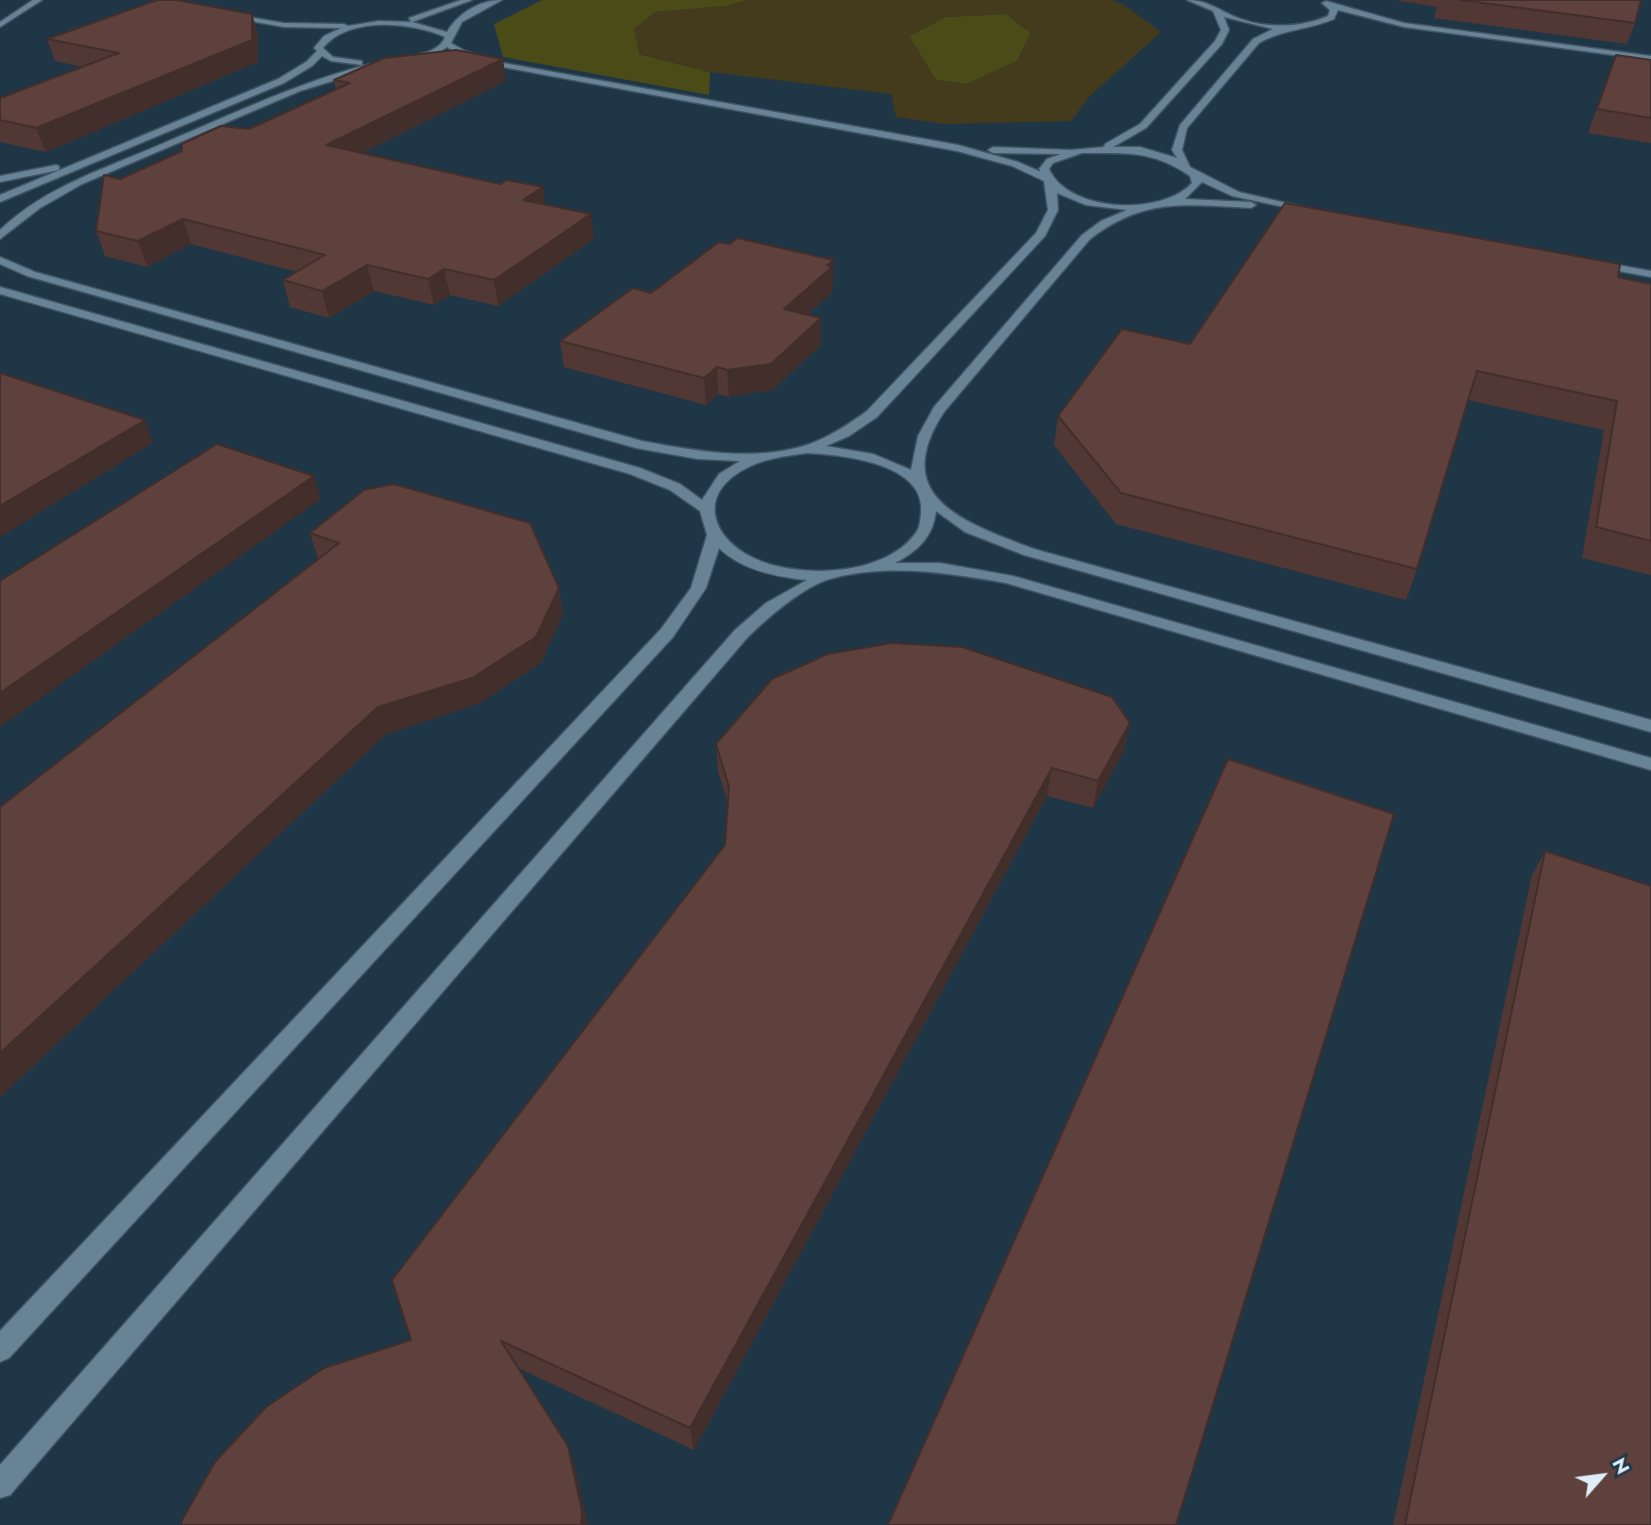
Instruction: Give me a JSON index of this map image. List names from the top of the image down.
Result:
{
  "north": "top right"
}
